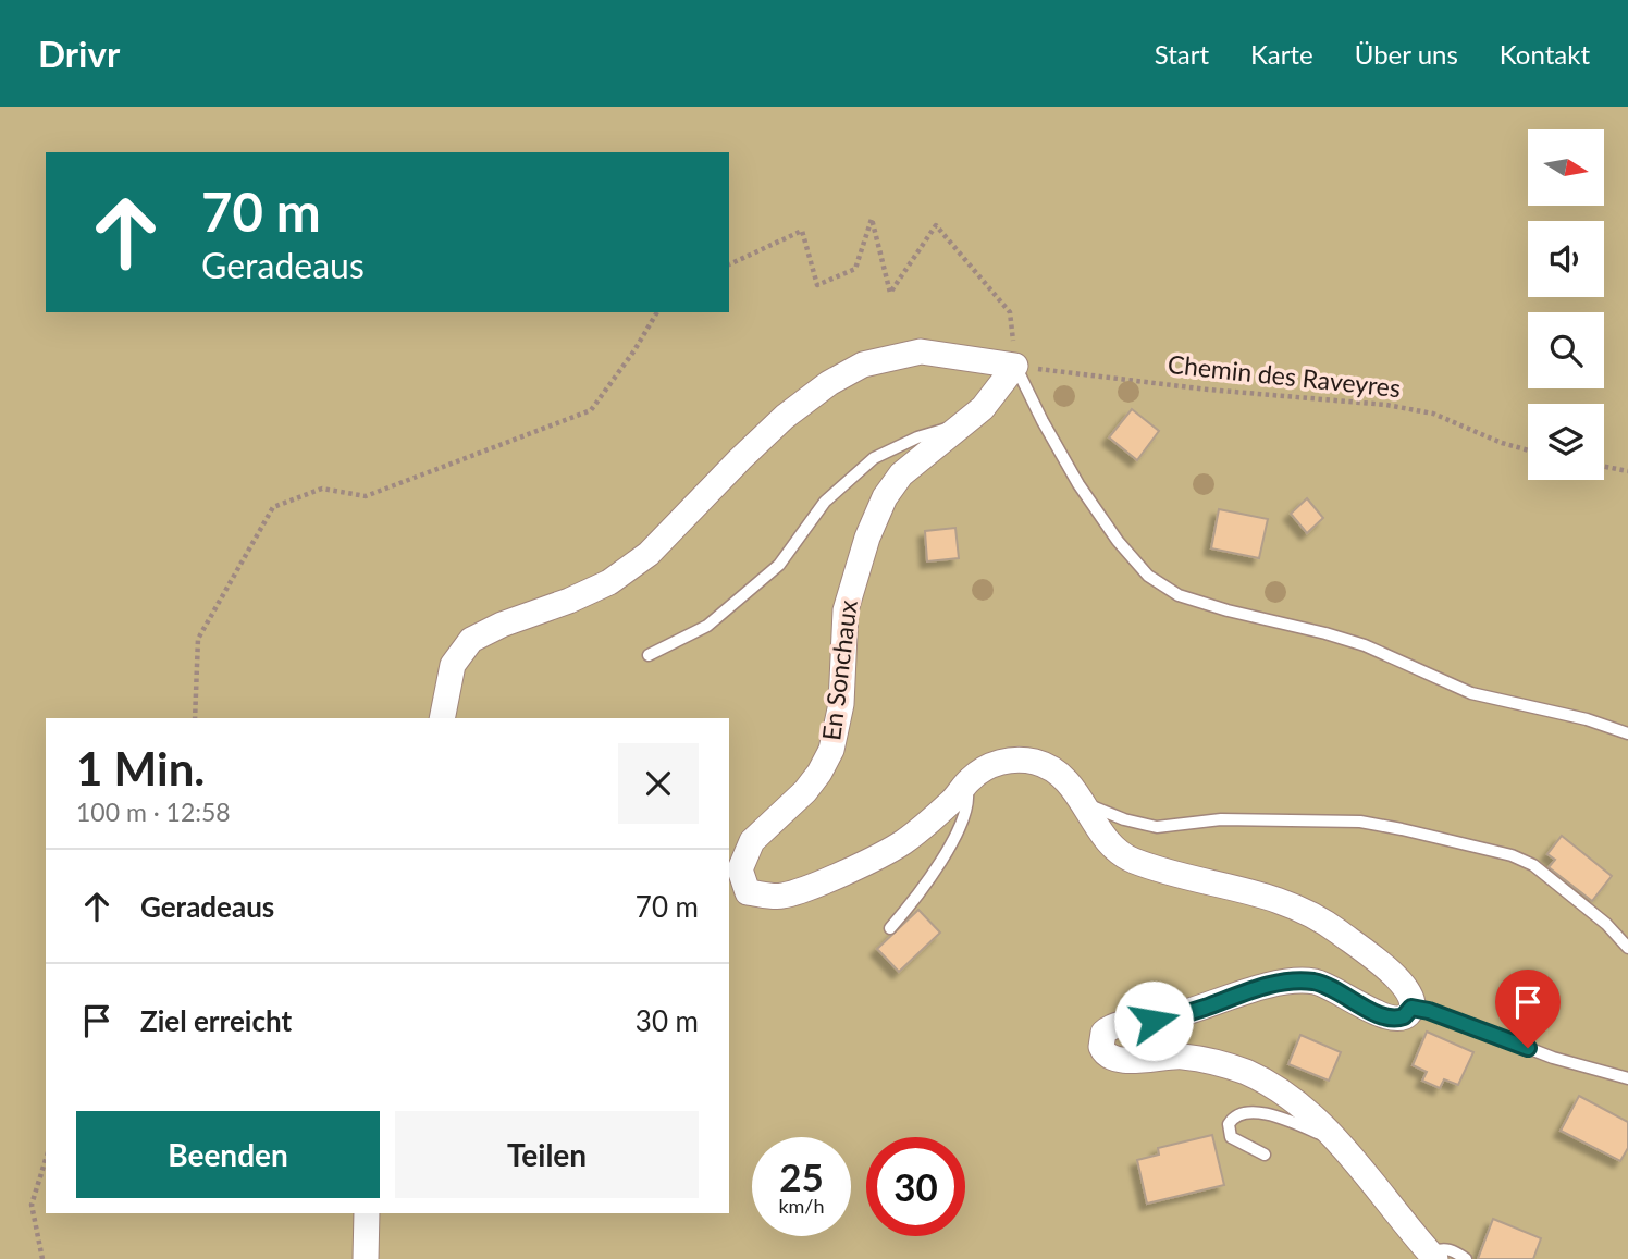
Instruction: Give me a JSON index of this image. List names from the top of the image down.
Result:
{
  "streets": {
    "street": ["En Sonchaux"],
    "path": ["Chemin des Raveyres"]
  },
  "north": "right",
  "page": {
    "header": "Drivr",
    "nav": [
      "Start",
      "Karte",
      "Über uns",
      "Kontakt"
    ],
    "turn": ["70 m", "Geradeaus"],
    "heading": ["1 Min.", "100 m · 12:58"],
    "list": [
      {
        "name": "Geradeaus",
        "value": "70 m"
      },
      {
        "name": "Ziel erreicht",
        "value": "30 m"
      }
    ],
    "buttons": ["Beenden", "Teilen"],
    "speed": "25 km/h",
    "limit": "30"
  }
}
